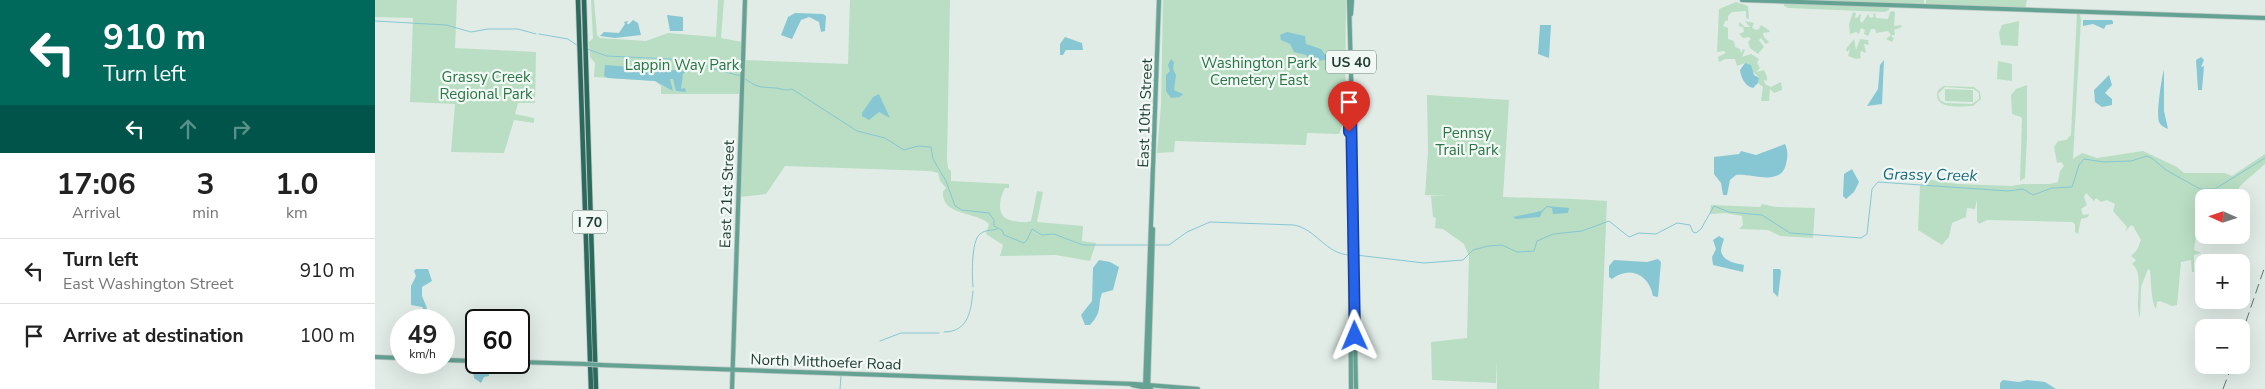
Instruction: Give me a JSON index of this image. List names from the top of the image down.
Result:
{
  "streets": {
    "highway": ["I 70"],
    "main road": [
      "US 40",
      "East 10th Street",
      "East 21st Street",
      "North Mitthoefer Road"
    ]
  },
  "crossings": [
    ["East 10th Street", "North Mitthoefer Road"],
    ["East 21st Street", "North Mitthoefer Road"]
  ],
  "water": ["Grassy Creek"],
  "parks": [
    "Washington Park Cemetery East",
    "Lappin Way Park",
    "Grassy Creek Regional Park",
    "Pennsy Trail Park"
  ],
  "north": "left",
  "page": {
    "turn": ["910 m", "Turn left"],
    "eta": [
      "17:06",
      "Arrival",
      "3",
      "min",
      "1.0",
      "km"
    ],
    "map_buttons": ["+", "−"],
    "list": [
      {
        "name": "Turn left",
        "note": "East Washington Street",
        "value": "910 m"
      },
      {
        "name": "Arrive at destination",
        "value": "100 m"
      }
    ],
    "speed": "49 km/h",
    "limit": "60"
  }
}
